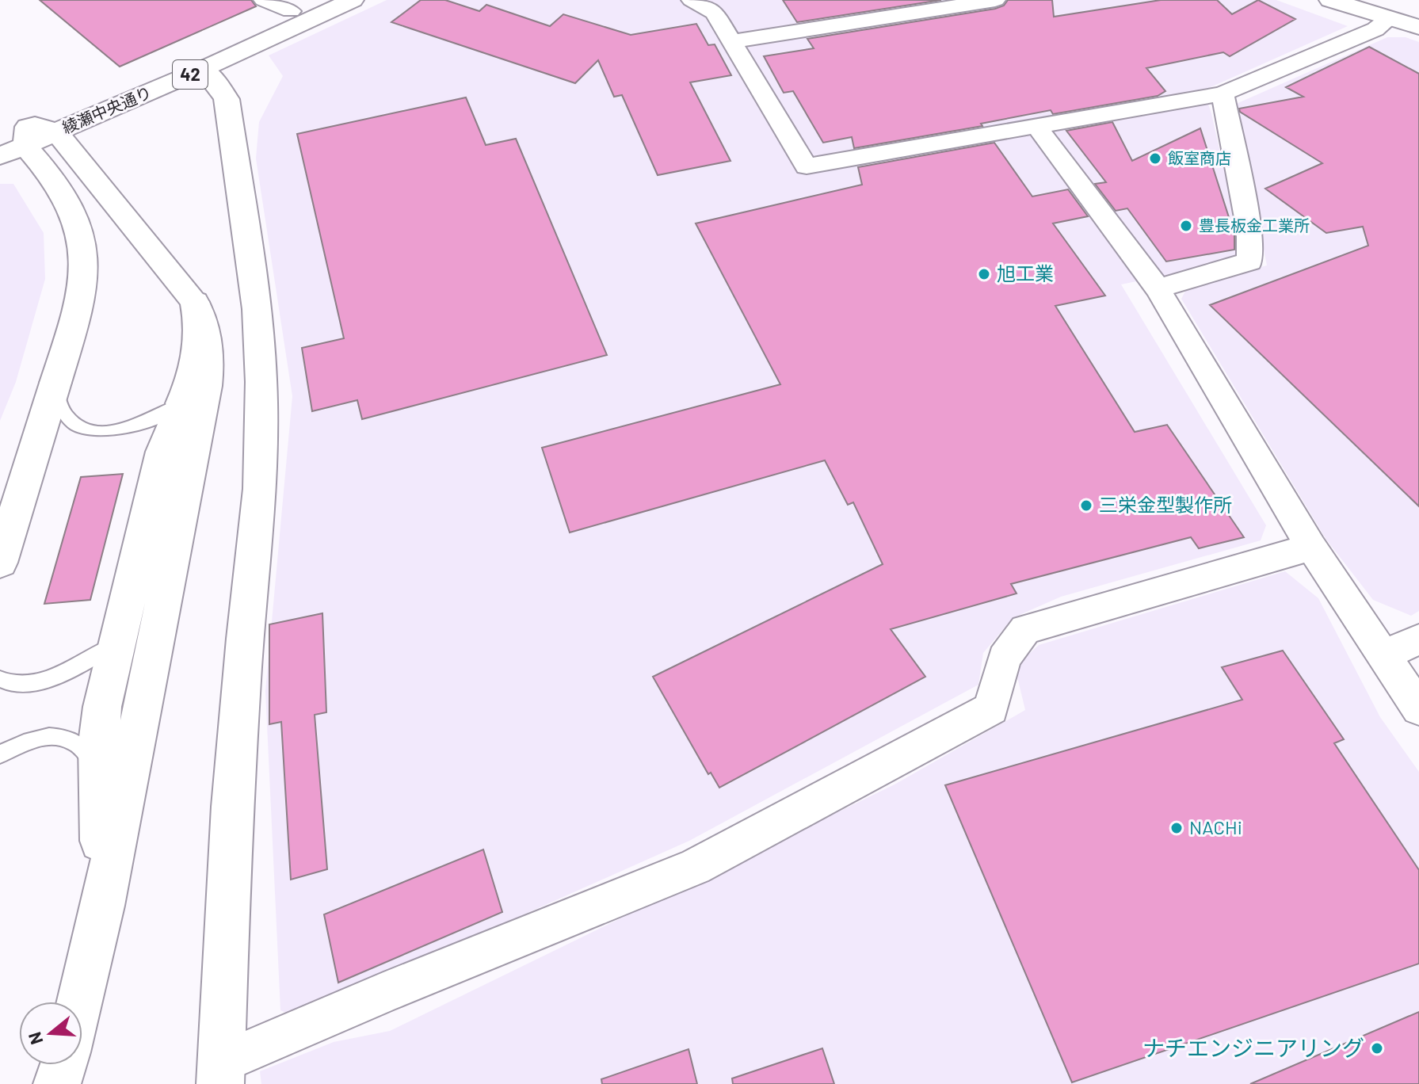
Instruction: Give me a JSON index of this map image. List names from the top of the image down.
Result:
{
  "streets": {
    "main road": ["42", "綾瀬中央通り"]
  },
  "places": [
    "飯室商店",
    "豊長板金工業所",
    "旭工業",
    "三栄金型製作所",
    "NACHi",
    "ナチエンジニアリング"
  ],
  "north": "left"
}
